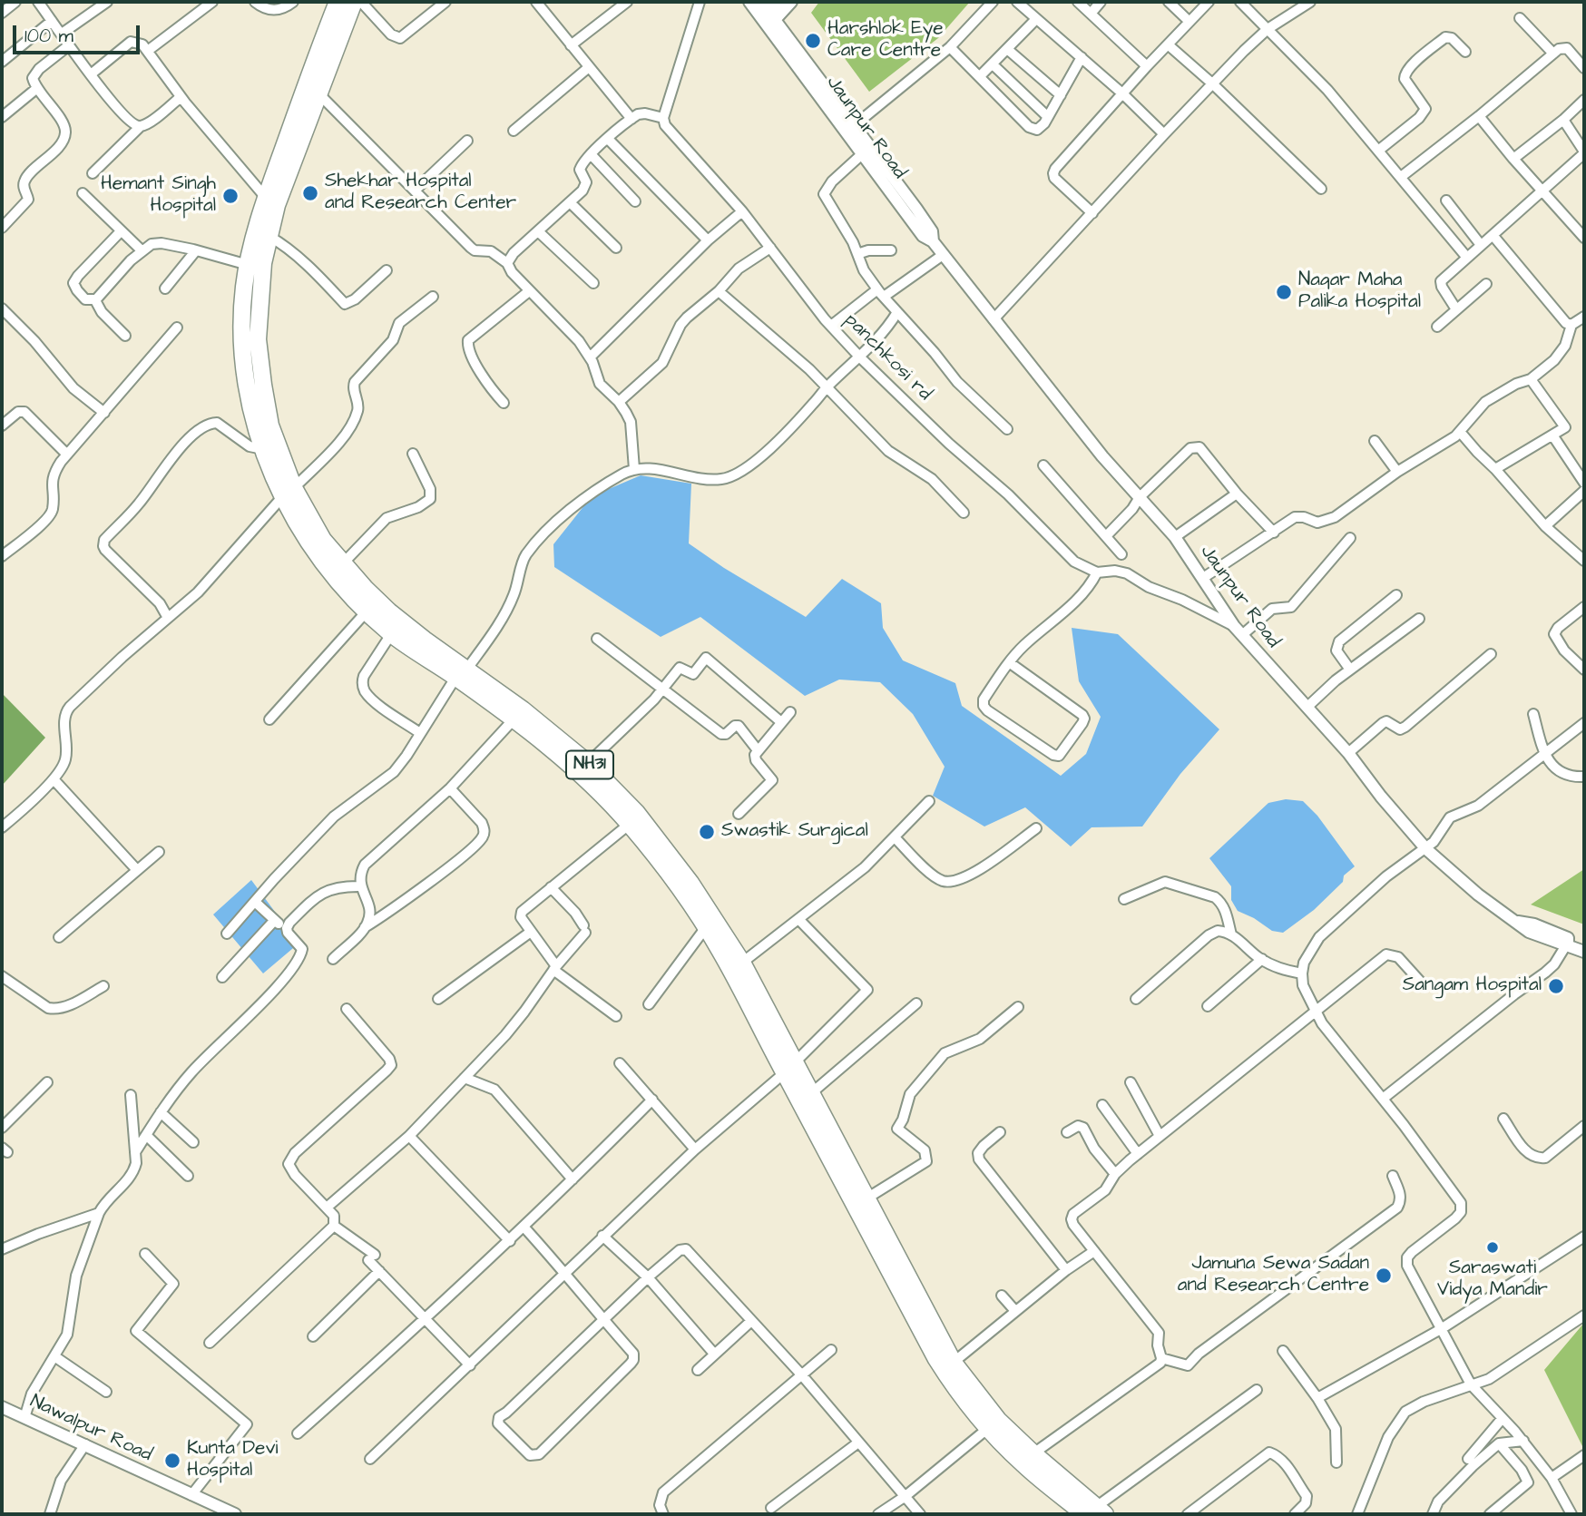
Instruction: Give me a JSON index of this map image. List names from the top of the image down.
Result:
{
  "streets": {
    "highway": ["NH31"],
    "street": ["Jaunpur Road", "panchkosi rd", "Nawalpur Road"]
  },
  "crossings": [
    ["Jaunpur Road", "panchkosi rd"]
  ],
  "places": [
    "Harshlok Eye Care Centre",
    "Shekhar Hospital and Research Center",
    "Hemant Singh Hospital",
    "Nagar Maha Palika Hospital",
    "Swastik Surgical",
    "Sangam Hospital",
    "Saraswati Vidya Mandir",
    "Jamuna Sewa Sadan and Research Centre",
    "Kunta Devi Hospital"
  ],
  "scale_bar": "100 m"
}
